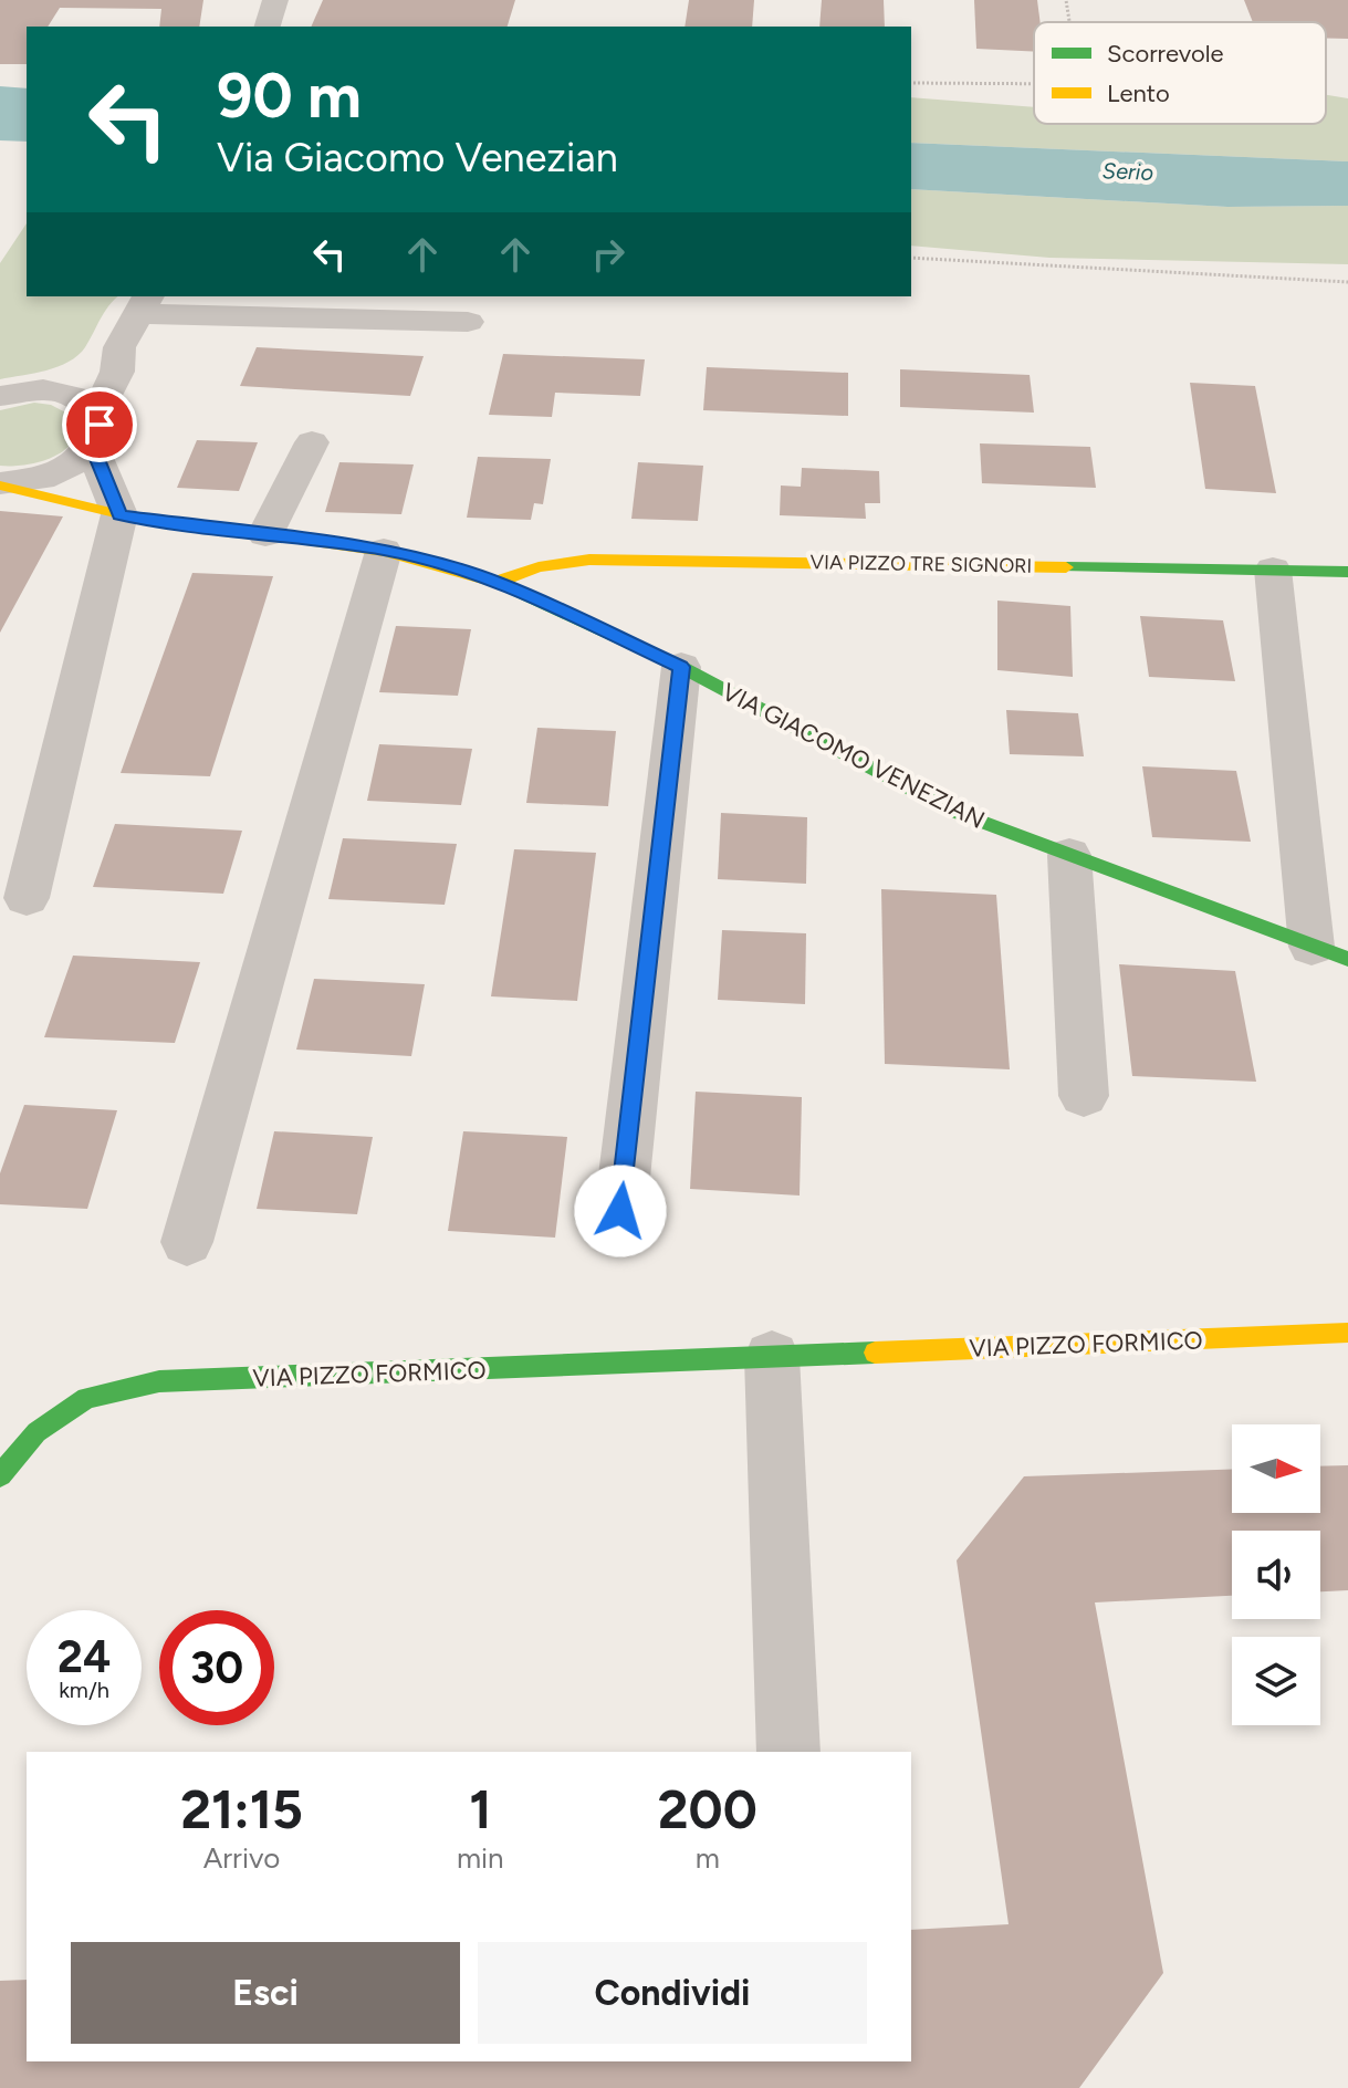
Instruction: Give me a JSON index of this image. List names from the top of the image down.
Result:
{
  "streets": {
    "street": ["VIA PIZZO TRE SIGNORI", "VIA GIACOMO VENEZIAN", "VIA PIZZO FORMICO"]
  },
  "crossings": [
    ["VIA PIZZO TRE SIGNORI", "VIA GIACOMO VENEZIAN"]
  ],
  "water": ["Serio"],
  "legend": ["Scorrevole", "Lento"],
  "north": "right",
  "page": {
    "turn": ["90 m", "Via Giacomo Venezian"],
    "speed": "24 km/h",
    "limit": "30",
    "eta": [
      "21:15",
      "Arrivo",
      "1",
      "min",
      "200",
      "m"
    ],
    "buttons": ["Esci", "Condividi"]
  }
}
